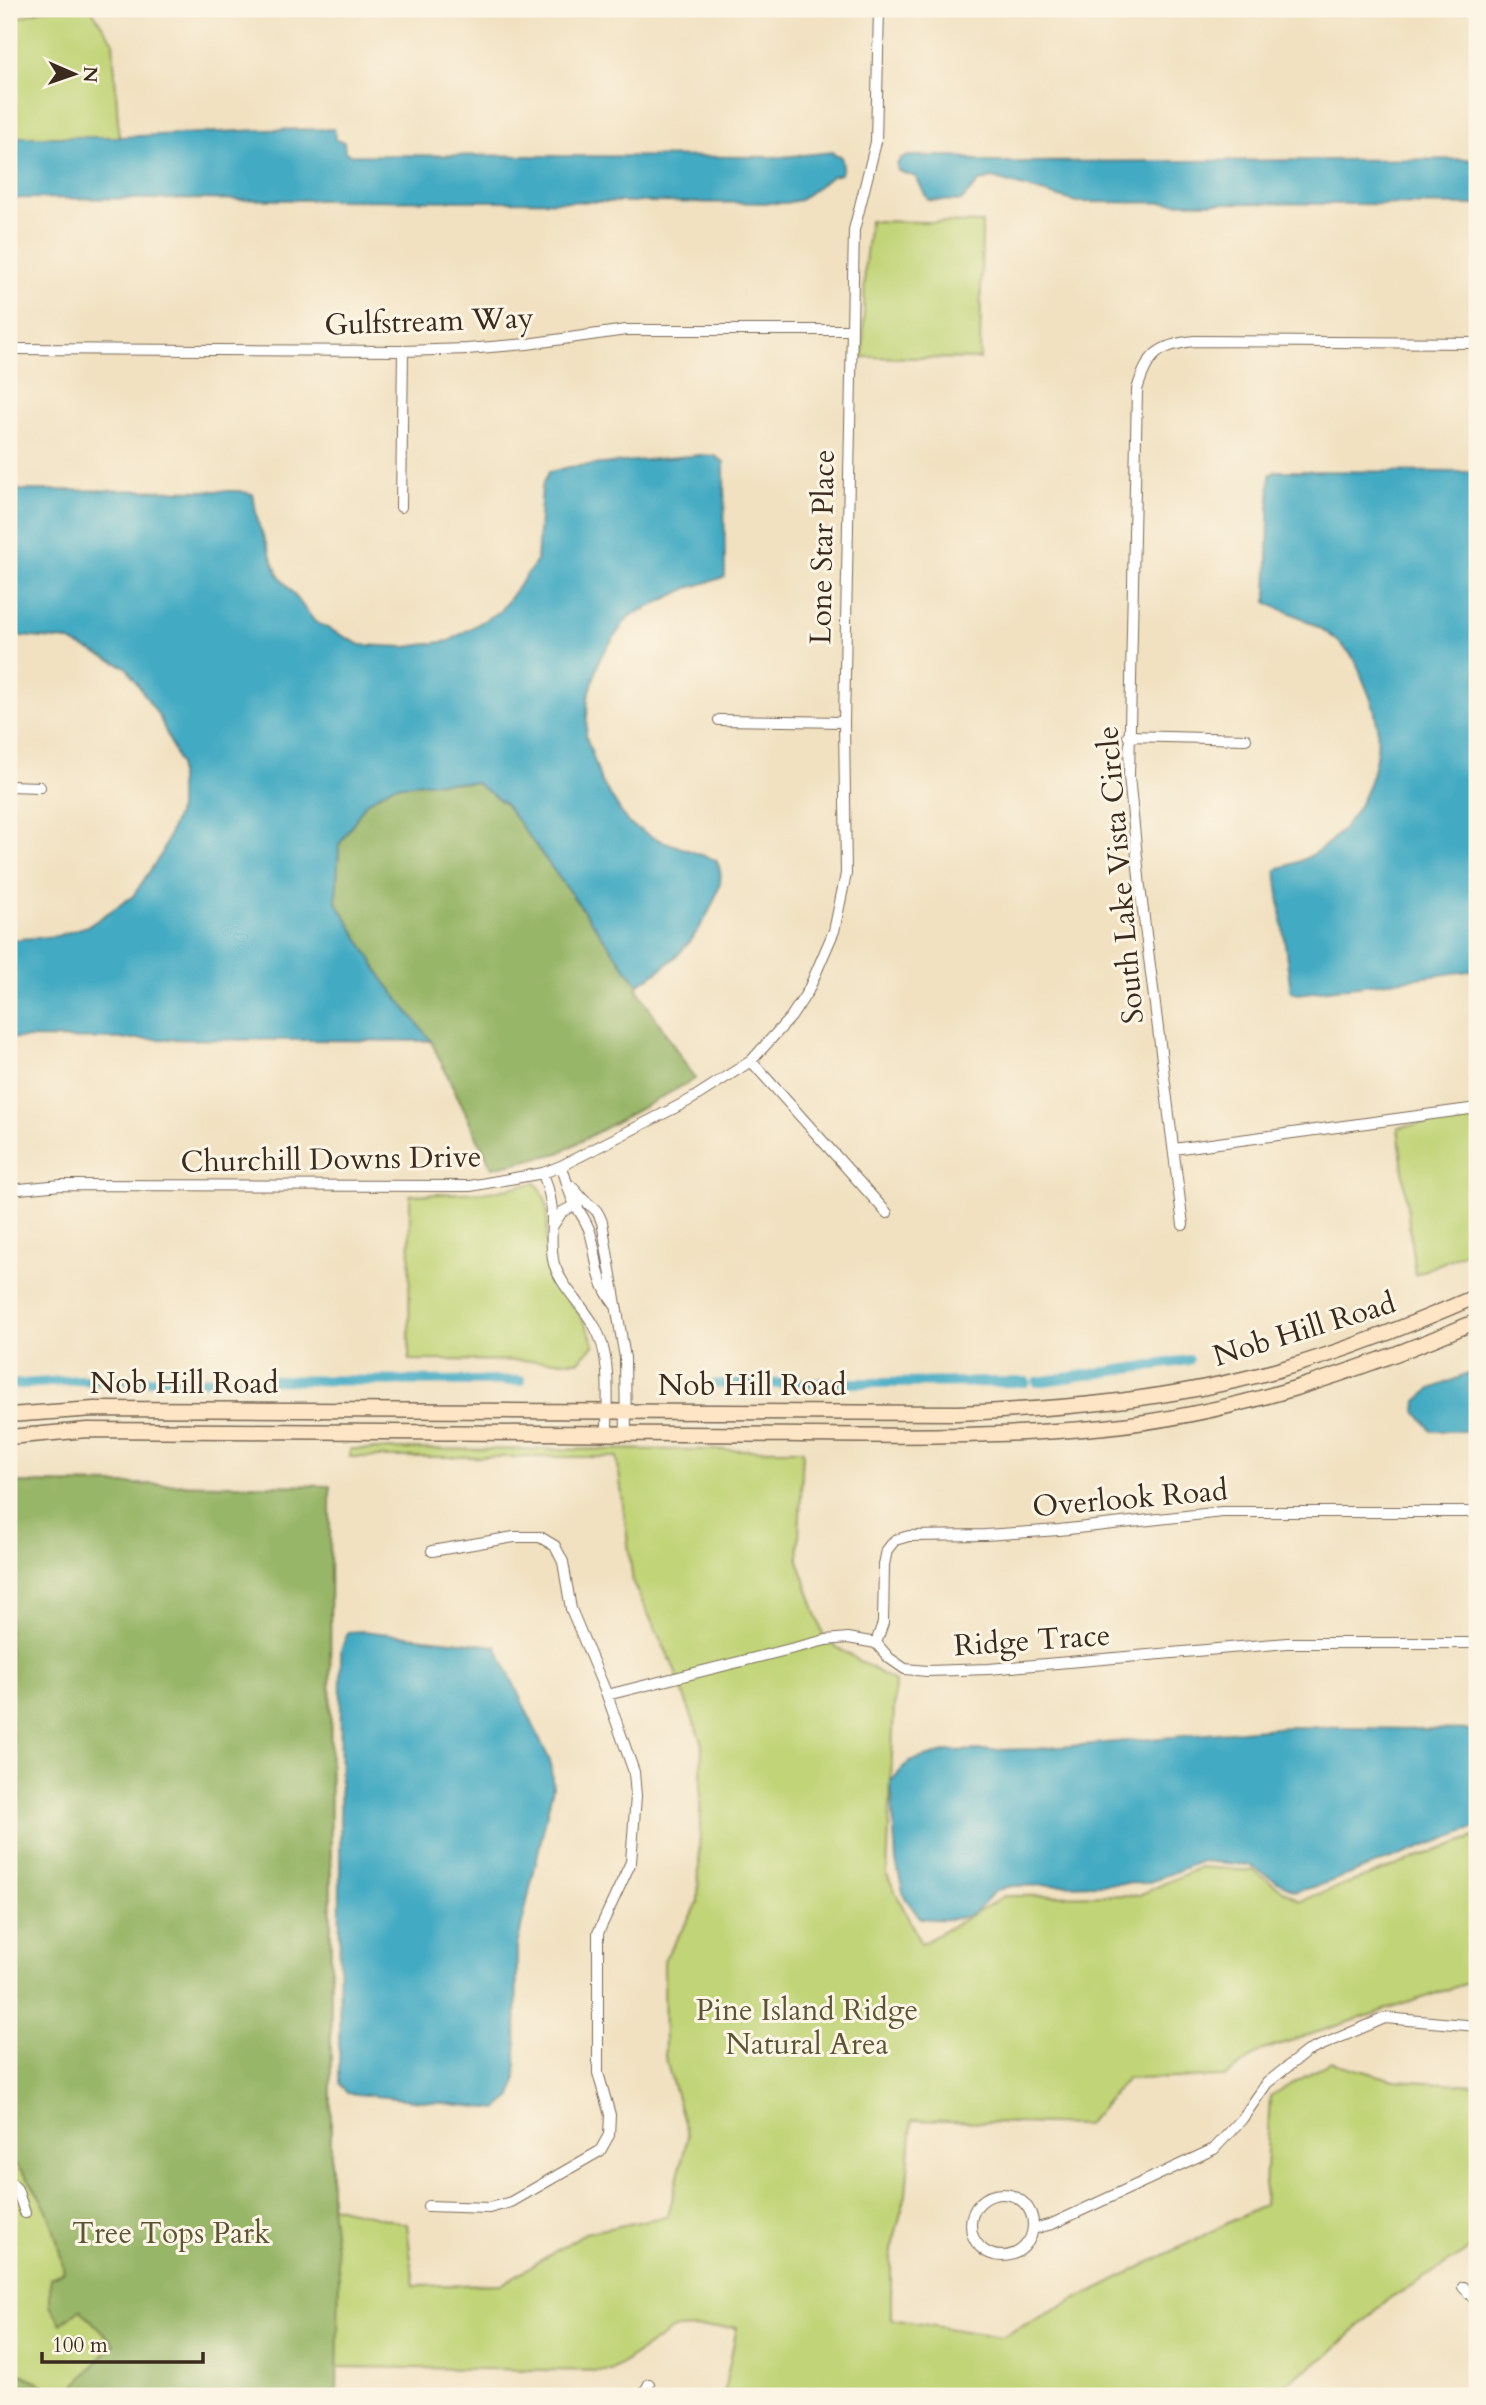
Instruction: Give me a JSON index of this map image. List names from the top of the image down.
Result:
{
  "streets": {
    "main road": ["Nob Hill Road"],
    "street": [
      "Gulfstream Way",
      "Lone Star Place",
      "South Lake Vista Circle",
      "Churchill Downs Drive",
      "Overlook Road",
      "Ridge Trace"
    ]
  },
  "crossings": [
    ["Gulfstream Way", "Lone Star Place"],
    ["Lone Star Place", "Churchill Downs Drive"],
    ["Overlook Road", "Ridge Trace"]
  ],
  "parks": ["Pine Island Ridge Natural Area", "Tree Tops Park"],
  "scale_bar": "100 m",
  "north": "right"
}
